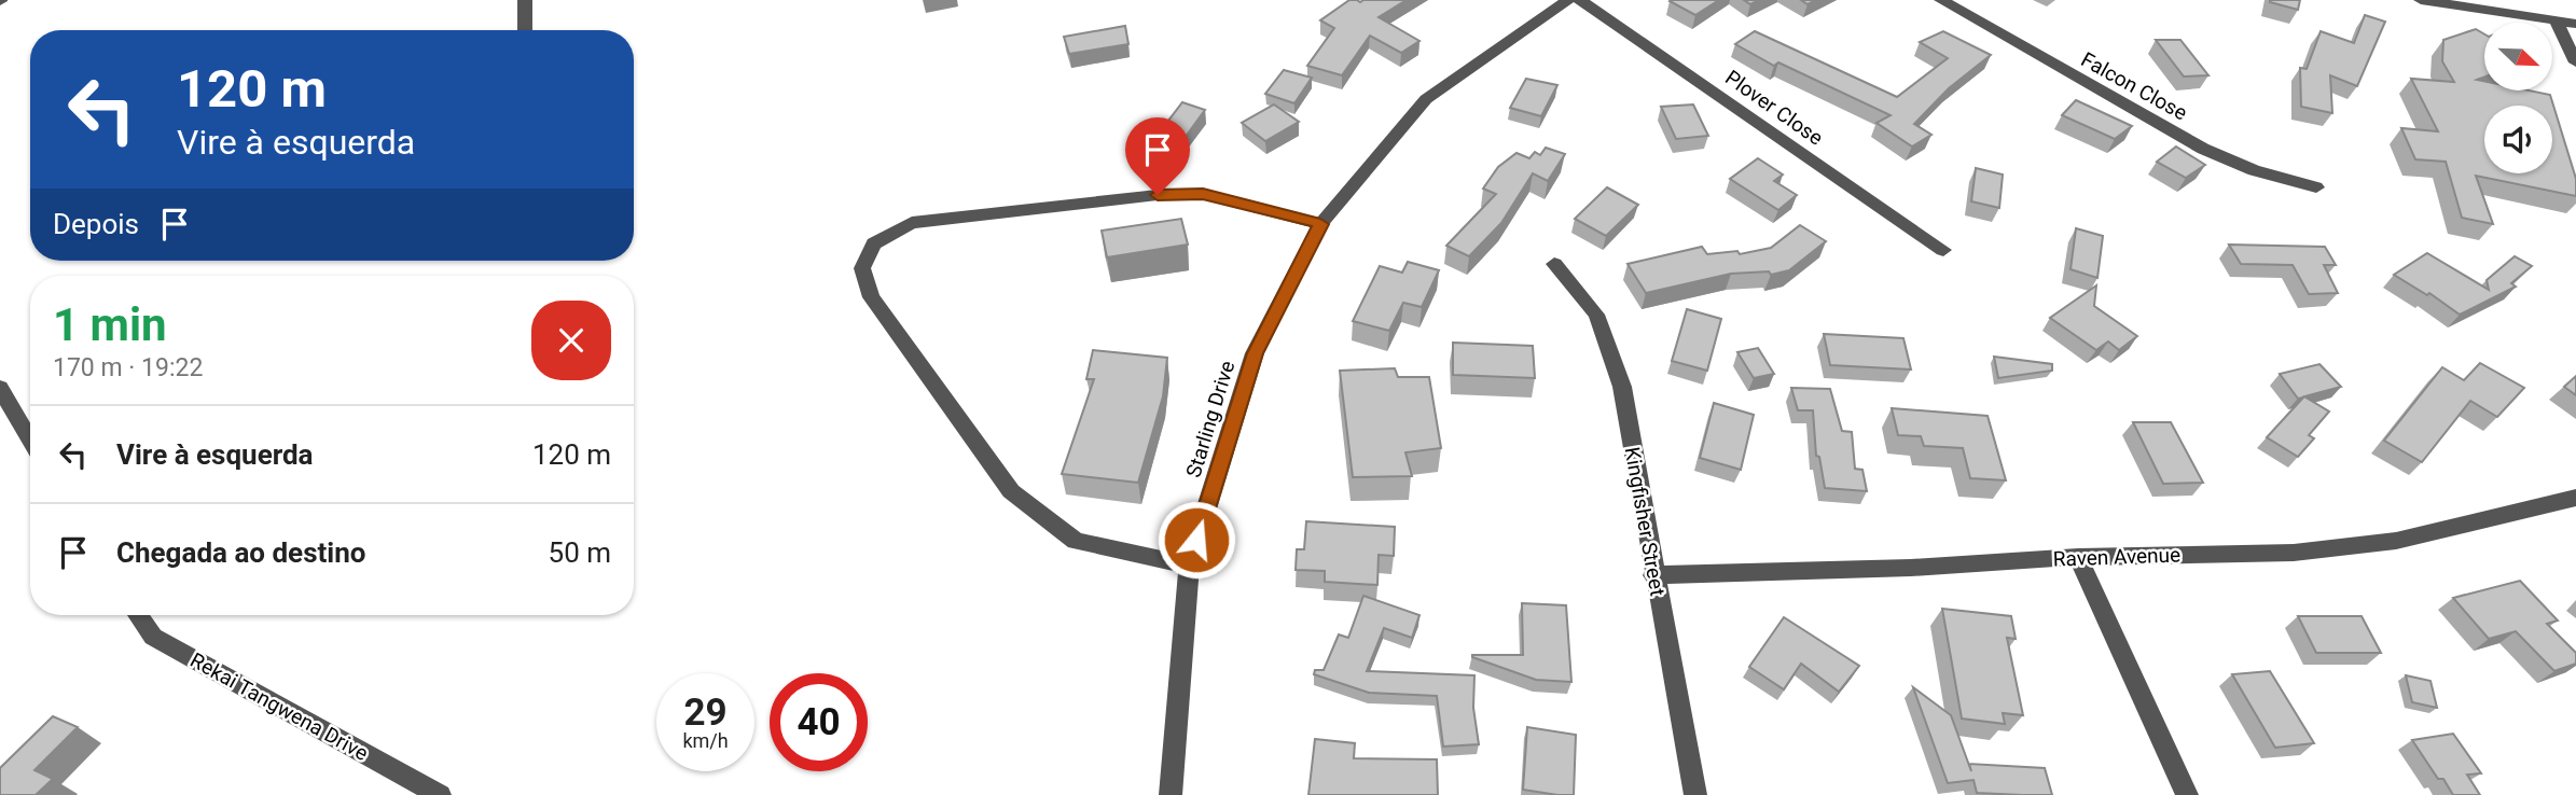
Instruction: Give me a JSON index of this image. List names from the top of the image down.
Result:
{
  "streets": {
    "street": [
      "Falcon Close",
      "Plover Close",
      "Starling Drive",
      "Kingfisher Street",
      "Raven Avenue",
      "Rekai Tangwena Drive"
    ]
  },
  "crossings": [
    ["Kingfisher Street", "Raven Avenue"]
  ],
  "north": "bottom right",
  "page": {
    "turn": ["120 m", "Vire à esquerda"],
    "then": "Depois",
    "heading": ["1 min", "170 m · 19:22"],
    "list": [
      {
        "name": "Vire à esquerda",
        "value": "120 m"
      },
      {
        "name": "Chegada ao destino",
        "value": "50 m"
      }
    ],
    "speed": "29 km/h",
    "limit": "40"
  }
}
